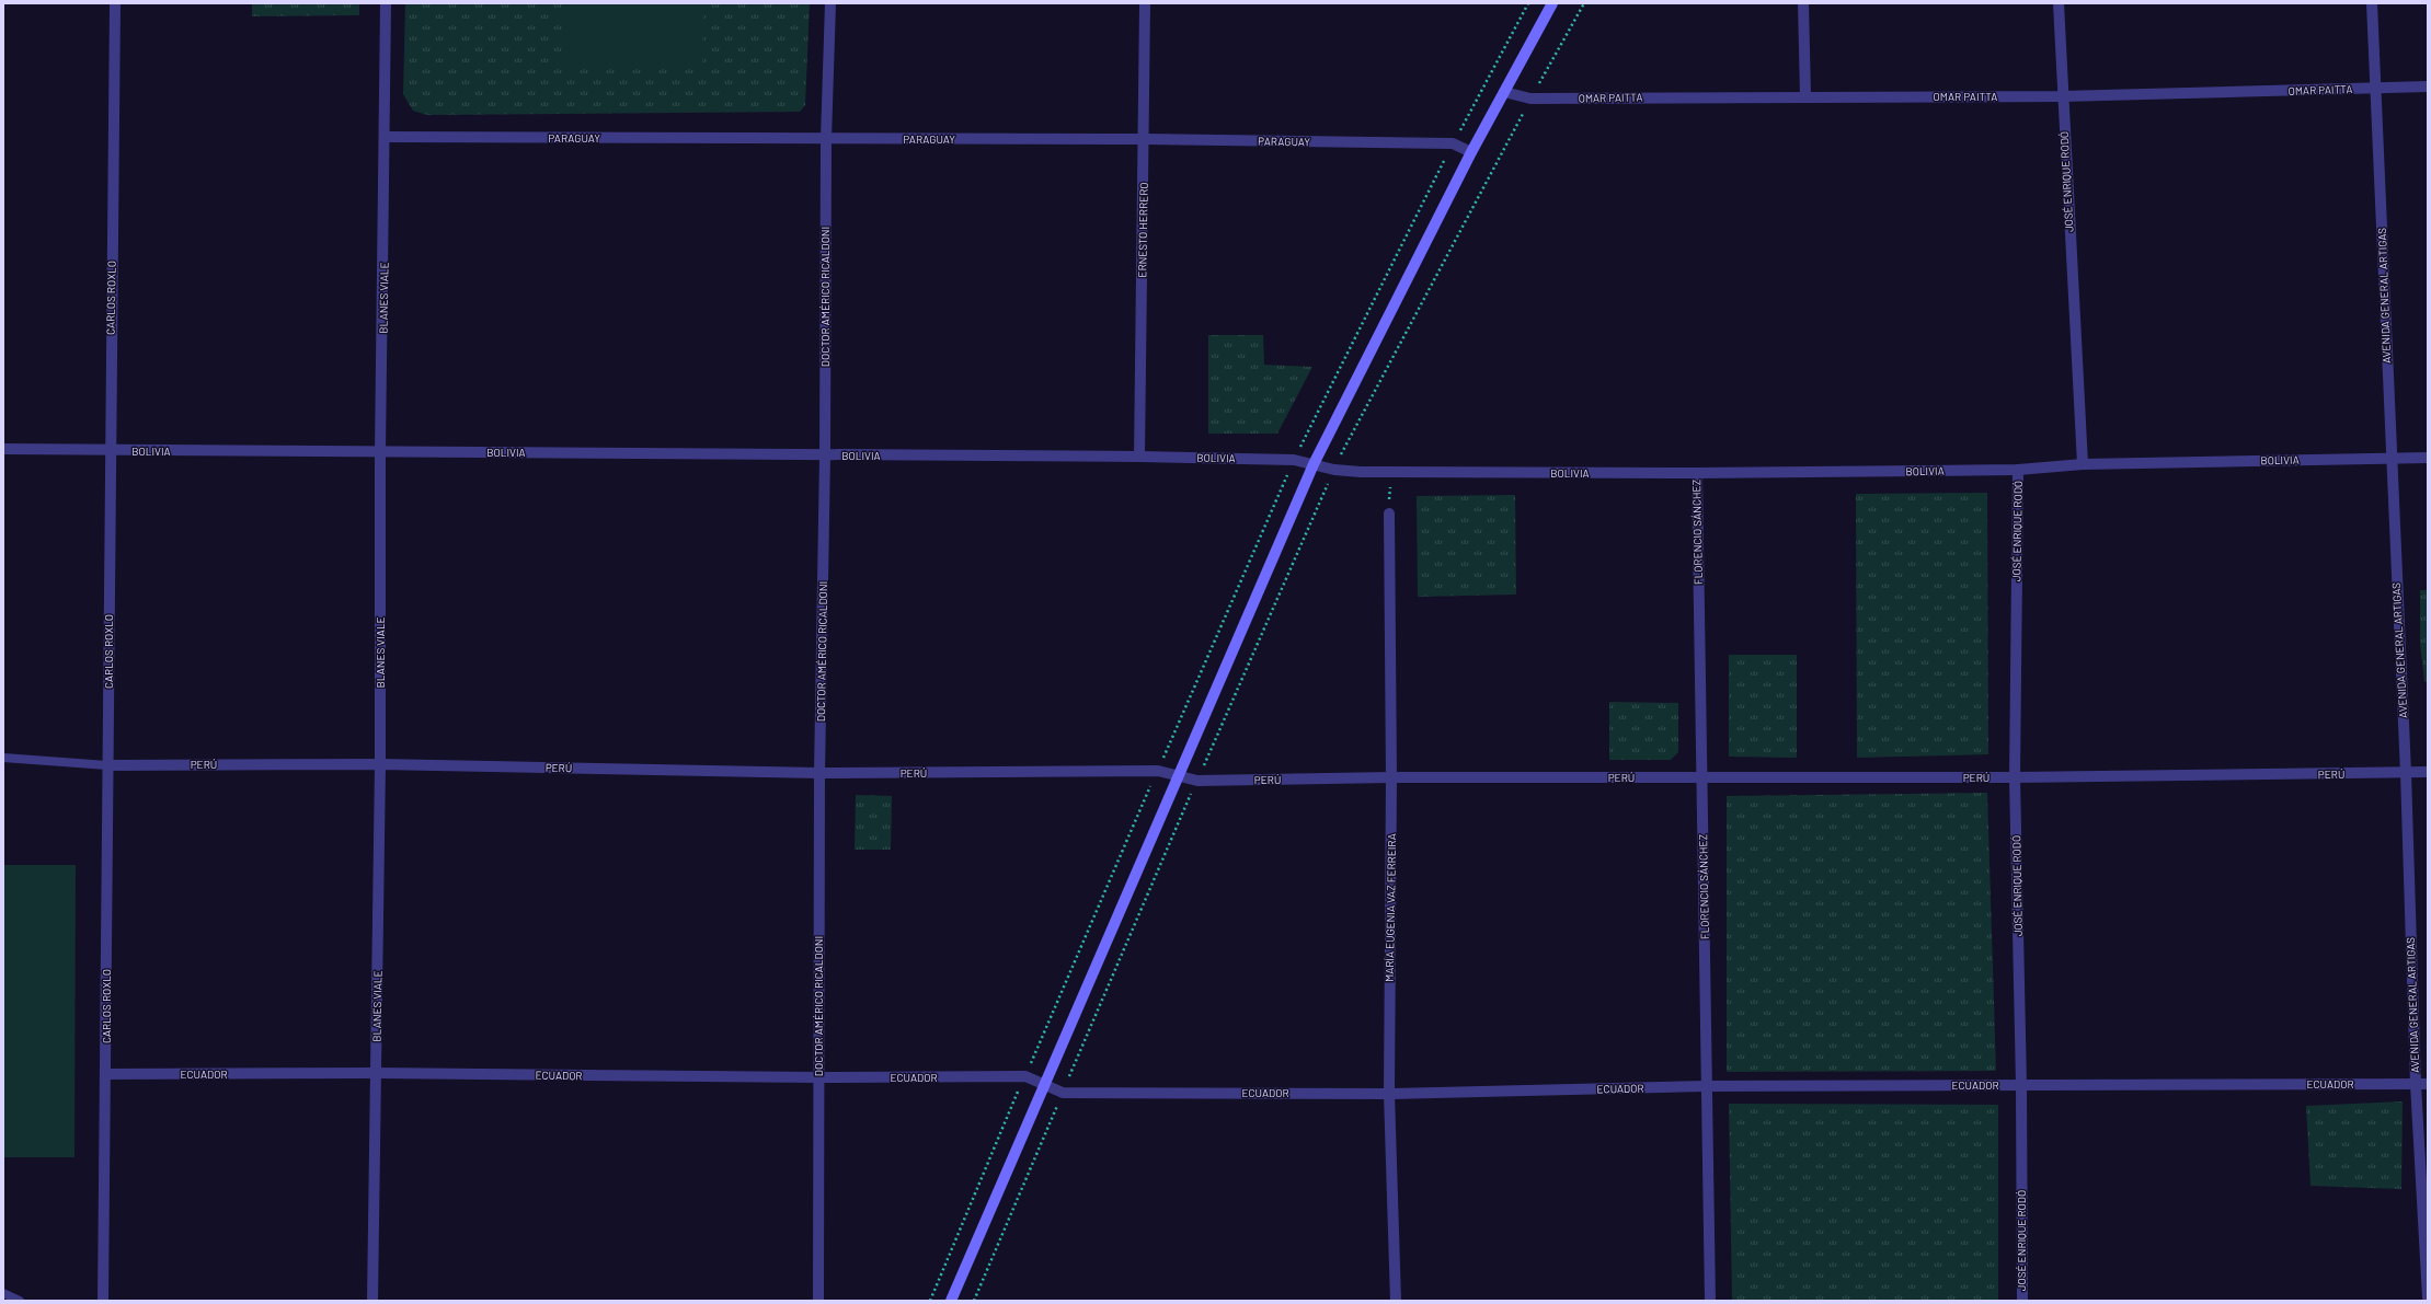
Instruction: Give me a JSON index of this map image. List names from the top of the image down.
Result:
{
  "streets": {
    "street": [
      "OMAR PAITTA",
      "PARAGUAY",
      "JOSÉ ENRIQUE RODÓ",
      "ERNESTO HERRERO",
      "AVENIDA GENERAL ARTIGAS",
      "DOCTOR AMÉRICO RICALDONI",
      "CARLOS ROXLO",
      "BLANES VIALE",
      "BOLIVIA",
      "FLORENCIO SÁNCHEZ",
      "PERÚ",
      "MARÍA EUGENIA VAZ FERREIRA",
      "ECUADOR"
    ]
  },
  "crossings": [
    ["OMAR PAITTA", "JOSÉ ENRIQUE RODÓ"],
    ["OMAR PAITTA", "AVENIDA GENERAL ARTIGAS"],
    ["PARAGUAY", "ERNESTO HERRERO"],
    ["PARAGUAY", "DOCTOR AMÉRICO RICALDONI"],
    ["PARAGUAY", "BLANES VIALE"],
    ["JOSÉ ENRIQUE RODÓ", "BOLIVIA"],
    ["JOSÉ ENRIQUE RODÓ", "PERÚ"],
    ["JOSÉ ENRIQUE RODÓ", "ECUADOR"],
    ["ERNESTO HERRERO", "BOLIVIA"],
    ["AVENIDA GENERAL ARTIGAS", "BOLIVIA"],
    ["AVENIDA GENERAL ARTIGAS", "PERÚ"],
    ["AVENIDA GENERAL ARTIGAS", "ECUADOR"],
    ["DOCTOR AMÉRICO RICALDONI", "BOLIVIA"],
    ["DOCTOR AMÉRICO RICALDONI", "PERÚ"],
    ["DOCTOR AMÉRICO RICALDONI", "ECUADOR"],
    ["CARLOS ROXLO", "BOLIVIA"],
    ["CARLOS ROXLO", "PERÚ"],
    ["CARLOS ROXLO", "ECUADOR"],
    ["BLANES VIALE", "BOLIVIA"],
    ["BLANES VIALE", "PERÚ"],
    ["BLANES VIALE", "ECUADOR"],
    ["BOLIVIA", "FLORENCIO SÁNCHEZ"],
    ["FLORENCIO SÁNCHEZ", "PERÚ"],
    ["FLORENCIO SÁNCHEZ", "ECUADOR"],
    ["PERÚ", "MARÍA EUGENIA VAZ FERREIRA"],
    ["MARÍA EUGENIA VAZ FERREIRA", "ECUADOR"]
  ]
}
